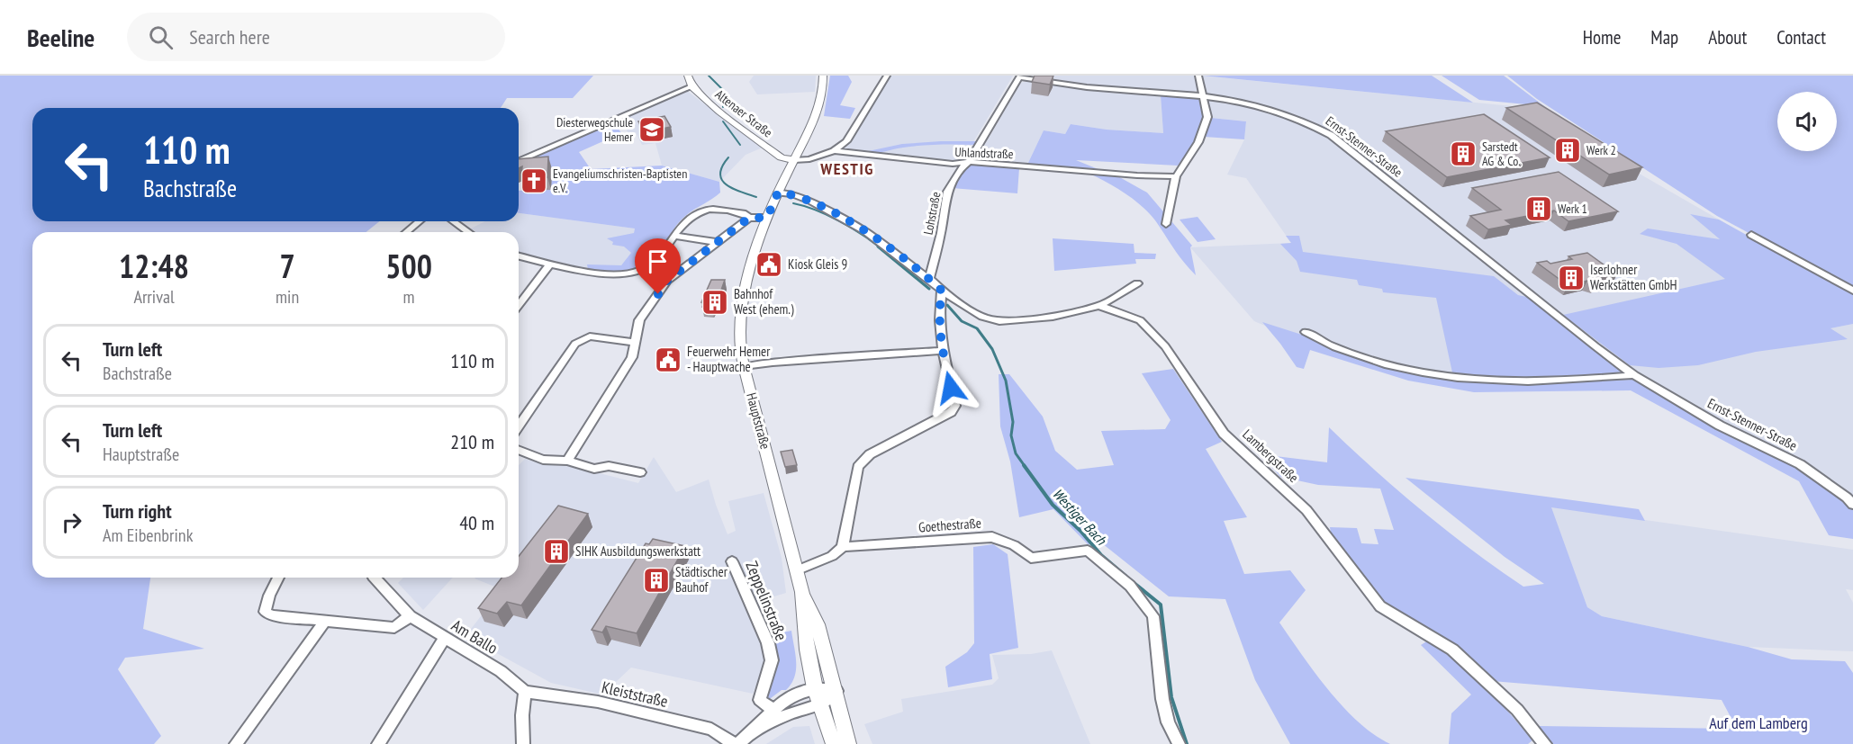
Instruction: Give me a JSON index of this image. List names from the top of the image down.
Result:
{
  "streets": {
    "main road": ["Altenaer Straße", "Hauptstraße"],
    "street": [
      "Ernst-Stenner-Straße",
      "Uhlandstraße",
      "Lohstraße",
      "Lambergstraße",
      "Goethestraße",
      "Zeppelinstraße",
      "Am Ballo",
      "Kleiststraße"
    ]
  },
  "crossings": [
    ["Altenaer Straße", "Uhlandstraße"],
    ["Altenaer Straße", "Hauptstraße"],
    ["Ernst-Stenner-Straße", "Lohstraße"],
    ["Uhlandstraße", "Lohstraße"],
    ["Uhlandstraße", "Hauptstraße"],
    ["Am Ballo", "Kleiststraße"]
  ],
  "districts": ["WESTIG"],
  "water": ["Westiger Bach"],
  "parks": ["Auf dem Lamberg"],
  "places": {
    "school or university": ["Diesterwegschule Hemer"],
    "building": [
      "Werk 2",
      "Sarstedt AG & Co.",
      "Werk 1",
      "Iserlohner Werkstätten GmbH",
      "Bahnhof West (ehem.)",
      "SIHK Ausbildungswerkstatt",
      "Städtischer Bauhof"
    ],
    "church": ["Evangeliumschristen-Baptisten e.V."],
    "public building": ["Kiosk Gleis 9", "Feuerwehr Hemer - Hauptwache"]
  },
  "page": {
    "header": "Beeline",
    "search": "Search here",
    "nav": [
      "Home",
      "Map",
      "About",
      "Contact"
    ],
    "turn": ["110 m", "Bachstraße"],
    "eta": [
      "12:48",
      "Arrival",
      "7",
      "min",
      "500",
      "m"
    ],
    "list": [
      {
        "name": "Turn left",
        "note": "Bachstraße",
        "value": "110 m"
      },
      {
        "name": "Turn left",
        "note": "Hauptstraße",
        "value": "210 m"
      },
      {
        "name": "Turn right",
        "note": "Am Eibenbrink",
        "value": "40 m"
      }
    ]
  }
}
